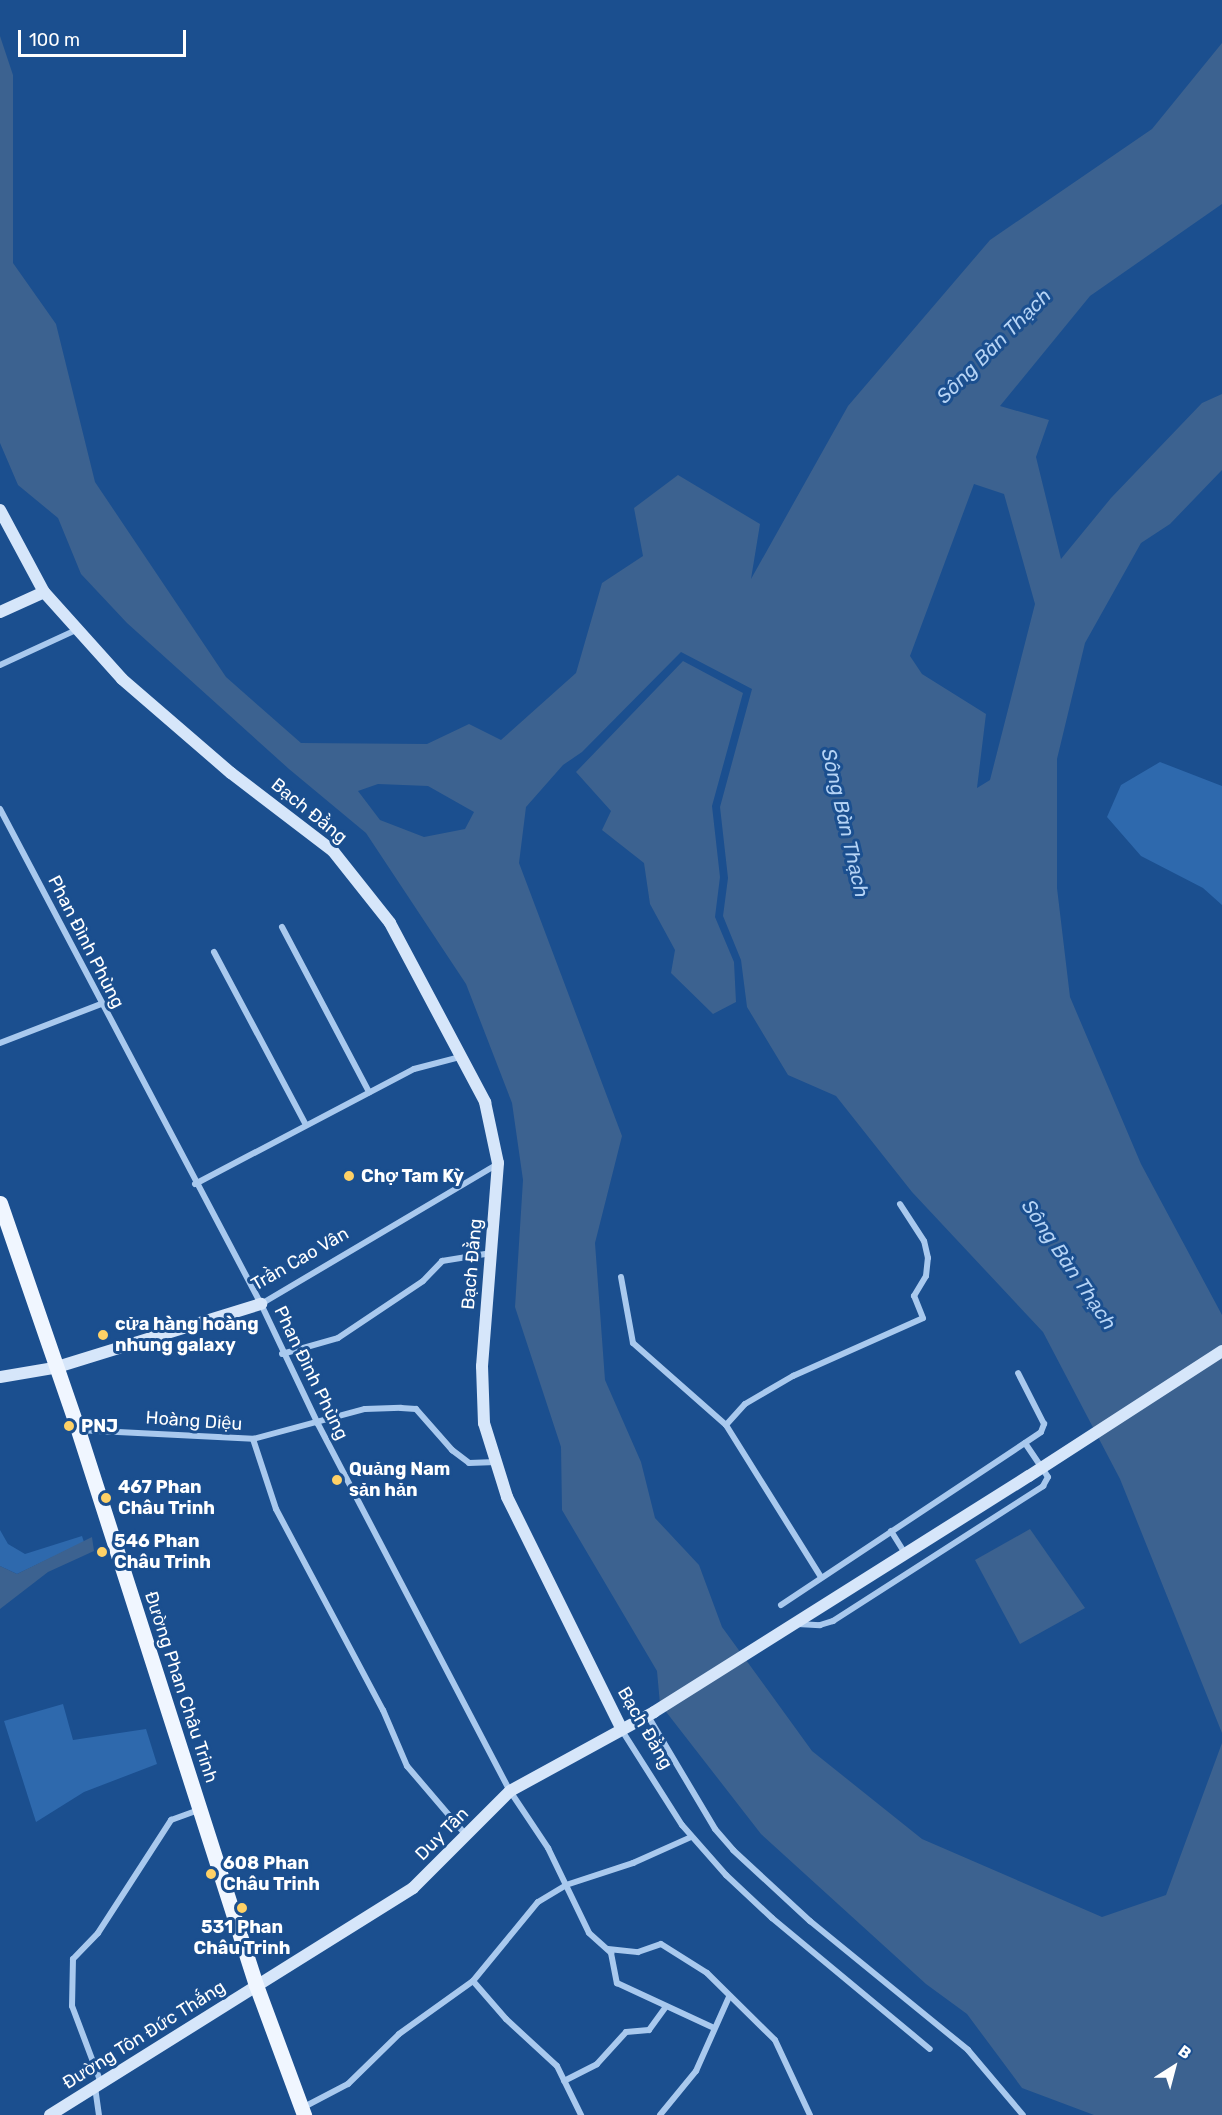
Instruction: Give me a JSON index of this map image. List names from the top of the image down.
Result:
{
  "streets": {
    "main road": ["Đường Phan Châu Trinh"],
    "street": [
      "Bạch Đằng",
      "Phan Đình Phùng",
      "Trần Cao Vân",
      "Hoàng Diệu",
      "Duy Tân",
      "Đường Tôn Đức Thắng"
    ]
  },
  "crossings": [
    ["Bạch Đằng", "Trần Cao Vân"],
    ["Bạch Đằng", "Hoàng Diệu"],
    ["Bạch Đằng", "Duy Tân"],
    ["Phan Đình Phùng", "Trần Cao Vân"],
    ["Phan Đình Phùng", "Hoàng Diệu"],
    ["Phan Đình Phùng", "Duy Tân"],
    ["Trần Cao Vân", "Đường Phan Châu Trinh"],
    ["Hoàng Diệu", "Đường Phan Châu Trinh"],
    ["Đường Phan Châu Trinh", "Duy Tân"],
    ["Đường Phan Châu Trinh", "Đường Tôn Đức Thắng"],
    ["Duy Tân", "Đường Tôn Đức Thắng"]
  ],
  "water": ["Sông Bàn Thạch"],
  "places": [
    "Chợ Tam Kỳ",
    "cửa hàng hoàng nhung galaxy",
    "PNJ",
    "Quảng Nam sản hản",
    "467 Phan Châu Trinh",
    "546 Phan Châu Trinh",
    "608 Phan Châu Trinh",
    "531 Phan Châu Trinh"
  ],
  "scale_bar": "100 m",
  "north": "top right"
}
